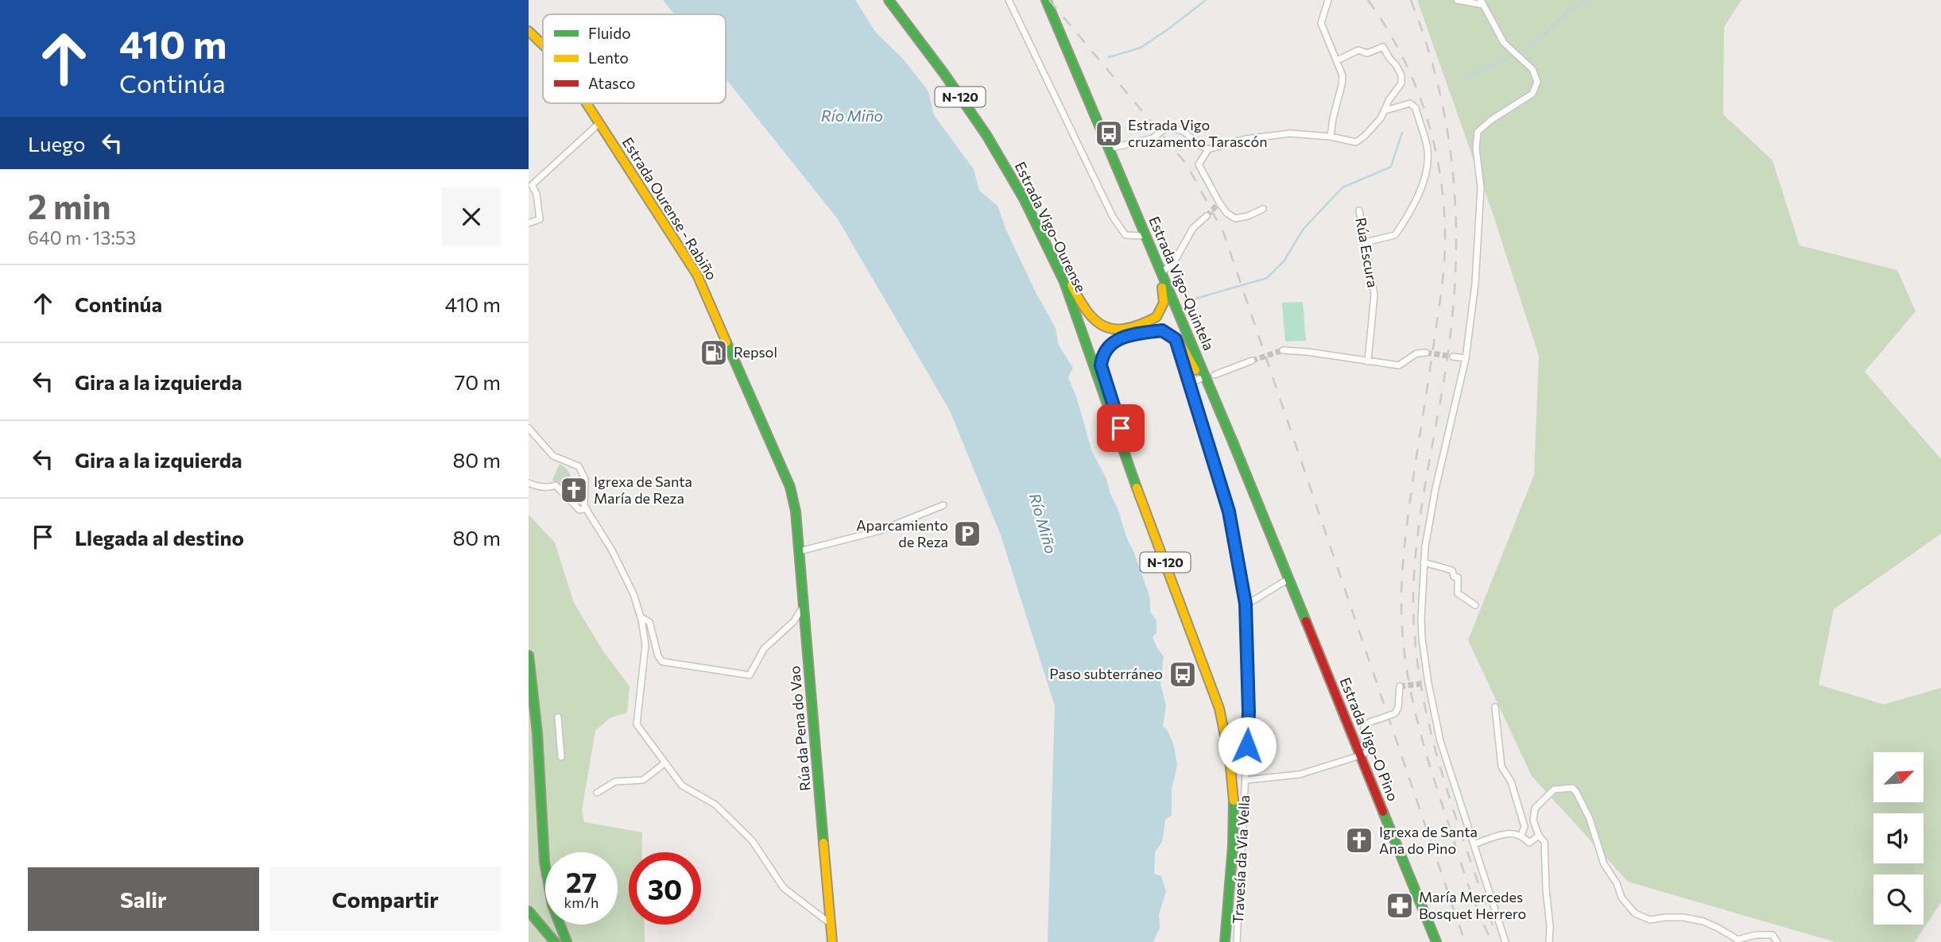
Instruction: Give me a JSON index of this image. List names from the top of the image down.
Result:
{
  "streets": {
    "main road": [
      "N-120",
      "Estrada Ourense - Rabiño",
      "Estrada Vigo-Ourense",
      "Estrada Vigo-Quintela",
      "Rúa da Pena do Vao",
      "Estrada Vigo-O Pino"
    ],
    "street": ["Rúa Escura", "Travesía da Vía Vella"]
  },
  "crossings": [
    ["Estrada Ourense - Rabiño", "Rúa da Pena do Vao"],
    ["Estrada Vigo-Quintela", "Estrada Vigo-O Pino"]
  ],
  "water": ["Río Miño"],
  "places": {
    "bus stop": ["Estrada Vigo cruzamento Tarascón", "Paso subterráneo"],
    "fuel station": ["Repsol"],
    "church": ["Igrexa de Santa María de Reza", "Igrexa de Santa Ana do Pino"],
    "parking": ["Aparcamiento de Reza"],
    "pharmacy": ["María Mercedes Bosquet Herrero"]
  },
  "legend": ["Fluido", "Lento", "Atasco"],
  "north": "top right",
  "page": {
    "turn": ["410 m", "Continúa"],
    "then": "Luego",
    "heading": ["2 min", "640 m · 13:53"],
    "list": [
      {
        "name": "Continúa",
        "value": "410 m"
      },
      {
        "name": "Gira a la izquierda",
        "value": "70 m"
      },
      {
        "name": "Gira a la izquierda",
        "value": "80 m"
      },
      {
        "name": "Llegada al destino",
        "value": "80 m"
      }
    ],
    "speed": "27 km/h",
    "limit": "30",
    "buttons": ["Salir", "Compartir"]
  }
}
